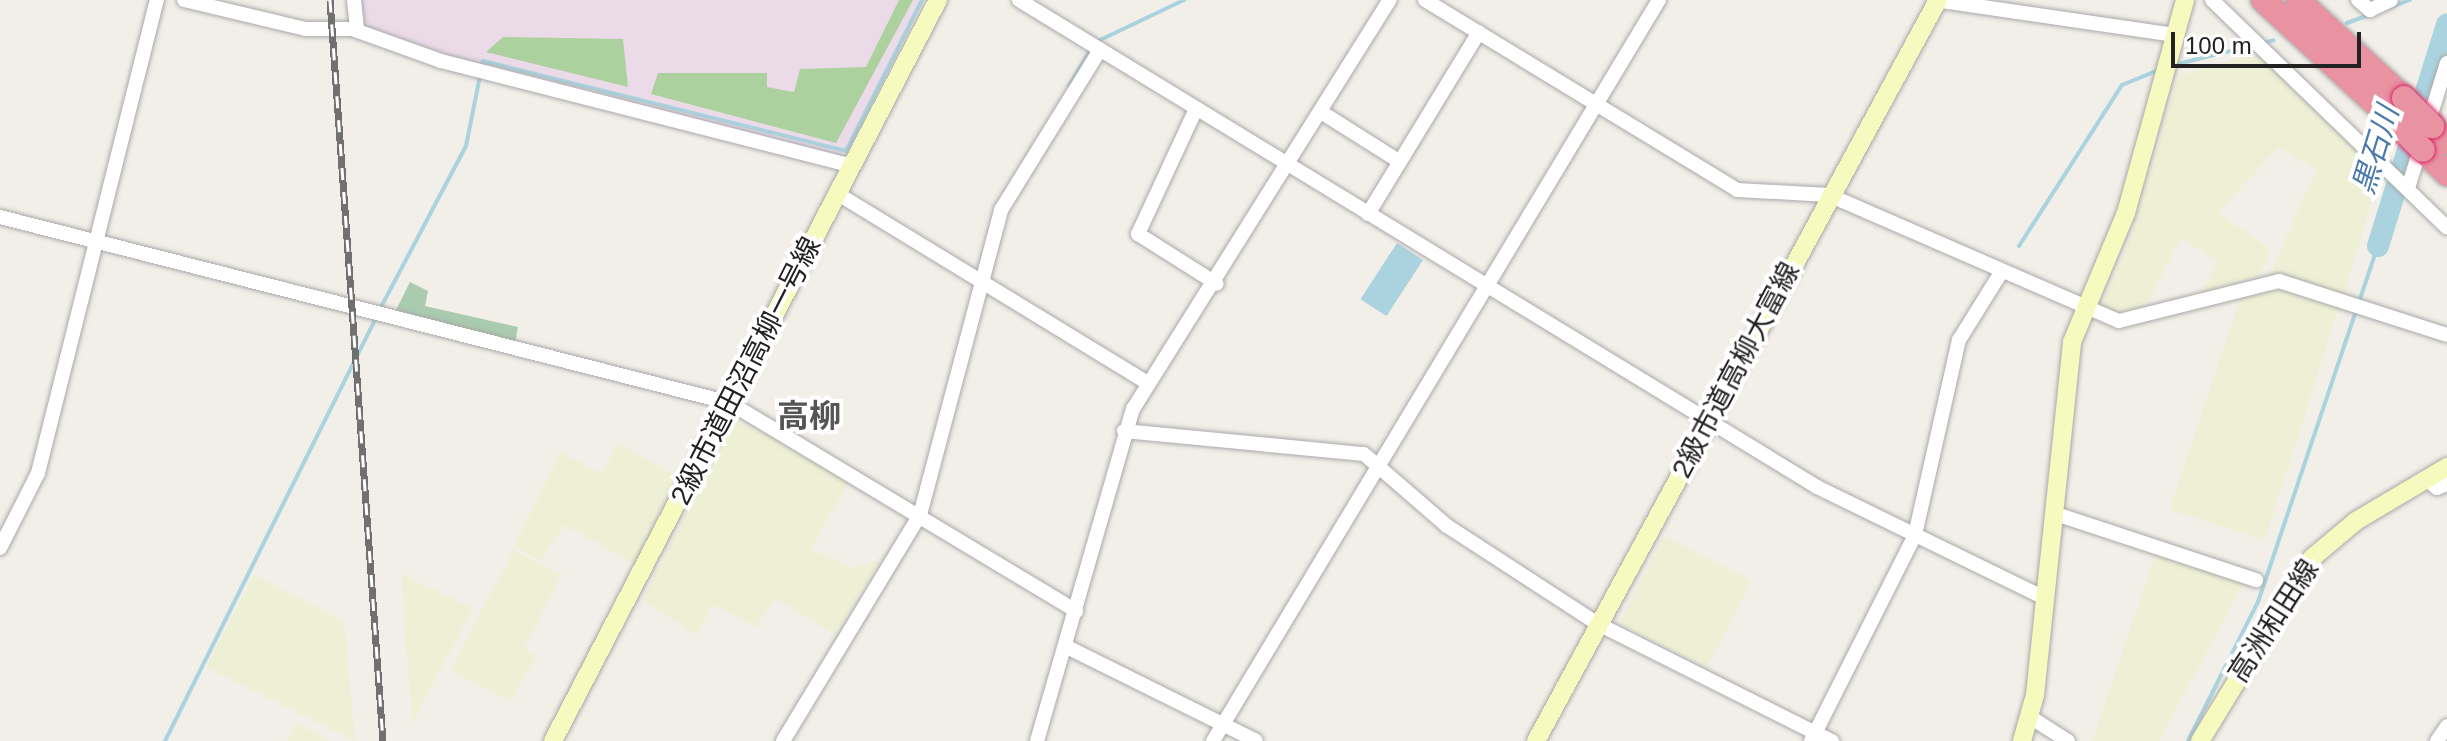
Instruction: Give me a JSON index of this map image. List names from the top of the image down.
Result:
{
  "streets": {
    "street": ["2級市道高柳大富線", "2級市道田沼高柳一号線", "高洲和田線"]
  },
  "districts": ["高柳"],
  "water": ["黒石川"],
  "scale_bar": "100 m"
}
